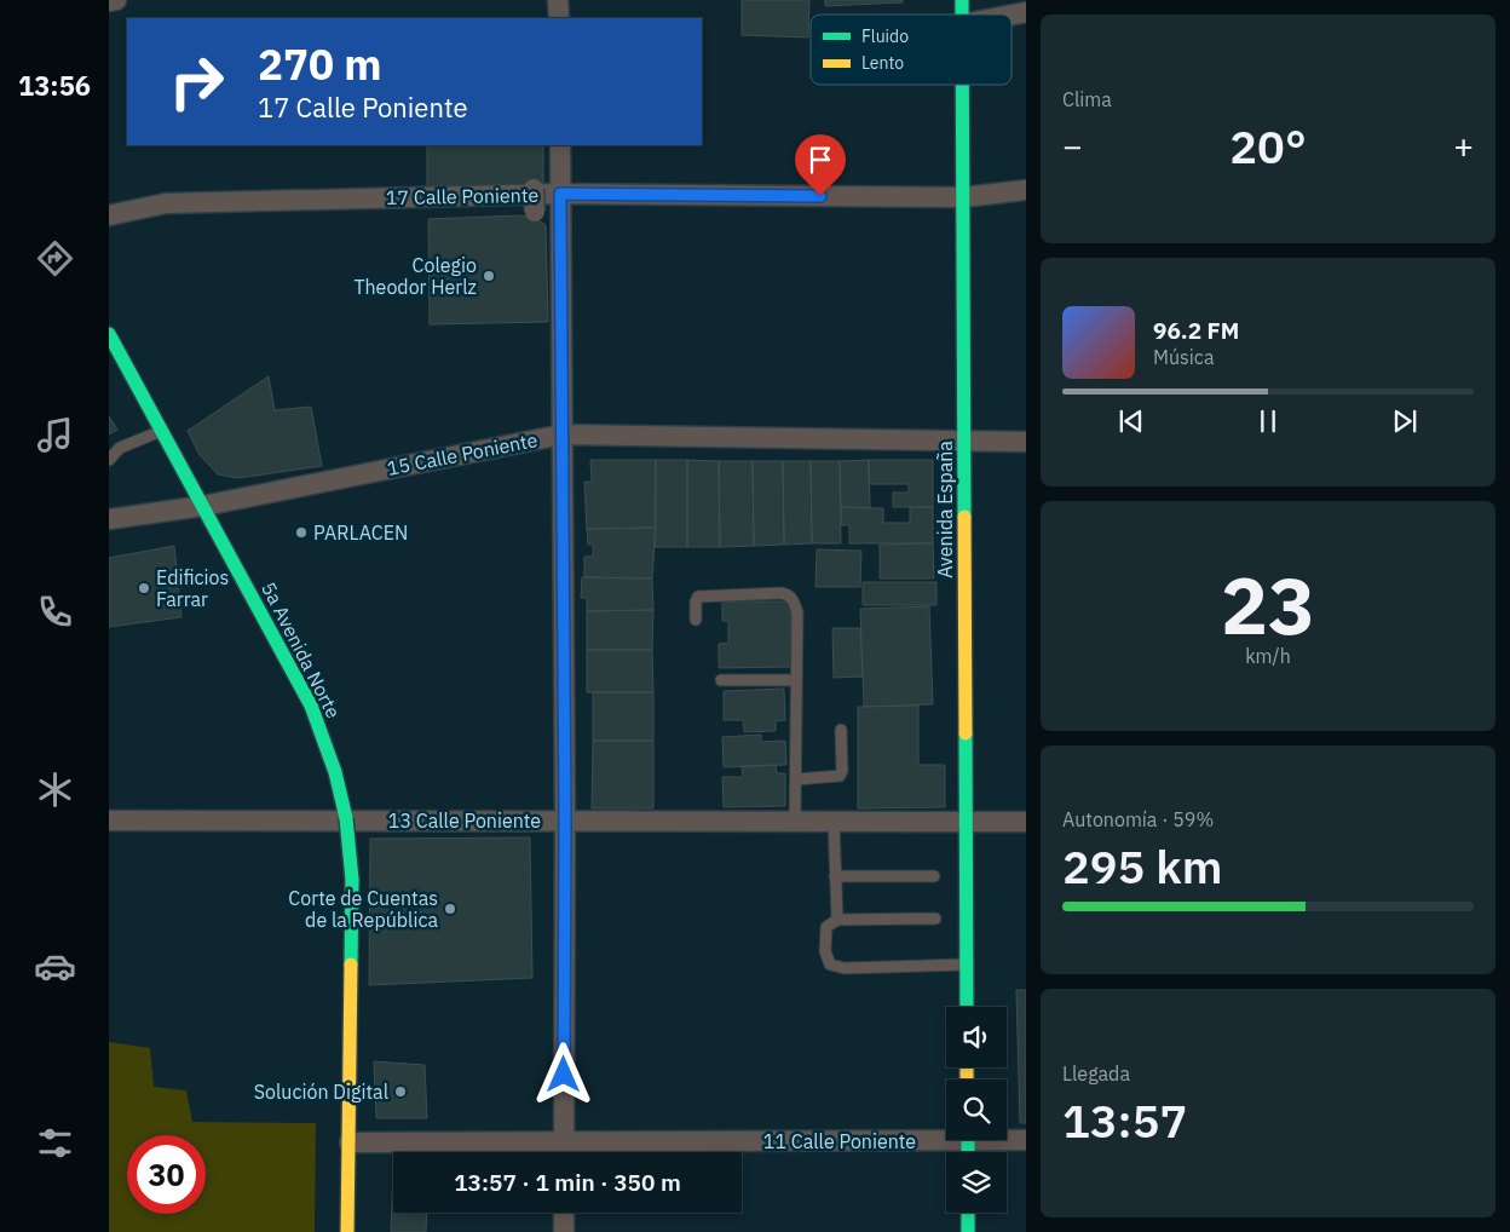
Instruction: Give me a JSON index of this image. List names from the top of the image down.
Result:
{
  "streets": {
    "main road": ["Avenida España", "5a Avenida Norte"],
    "street": [
      "17 Calle Poniente",
      "15 Calle Poniente",
      "13 Calle Poniente",
      "11 Calle Poniente"
    ]
  },
  "crossings": [
    ["17 Calle Poniente", "Avenida España"],
    ["15 Calle Poniente", "Avenida España"],
    ["15 Calle Poniente", "5a Avenida Norte"],
    ["Avenida España", "13 Calle Poniente"],
    ["5a Avenida Norte", "11 Calle Poniente"]
  ],
  "places": [
    "Colegio Theodor Herlz",
    "PARLACEN",
    "Edificios Farrar",
    "Corte de Cuentas de la República",
    "Solución Digital"
  ],
  "legend": ["Fluido", "Lento"],
  "page": {
    "tabs": "13:56",
    "tile": [
      "Clima",
      ["23", "km/h"],
      ["Autonomía · 59%", "295 km"],
      ["Llegada", "13:57"]
    ],
    "turn": ["270 m", "17 Calle Poniente"],
    "heat": ["−", "20°", "+"],
    "song": ["96.2 FM", "Música"],
    "limit": "30",
    "trip": "13:57 · 1 min · 350 m"
  }
}
